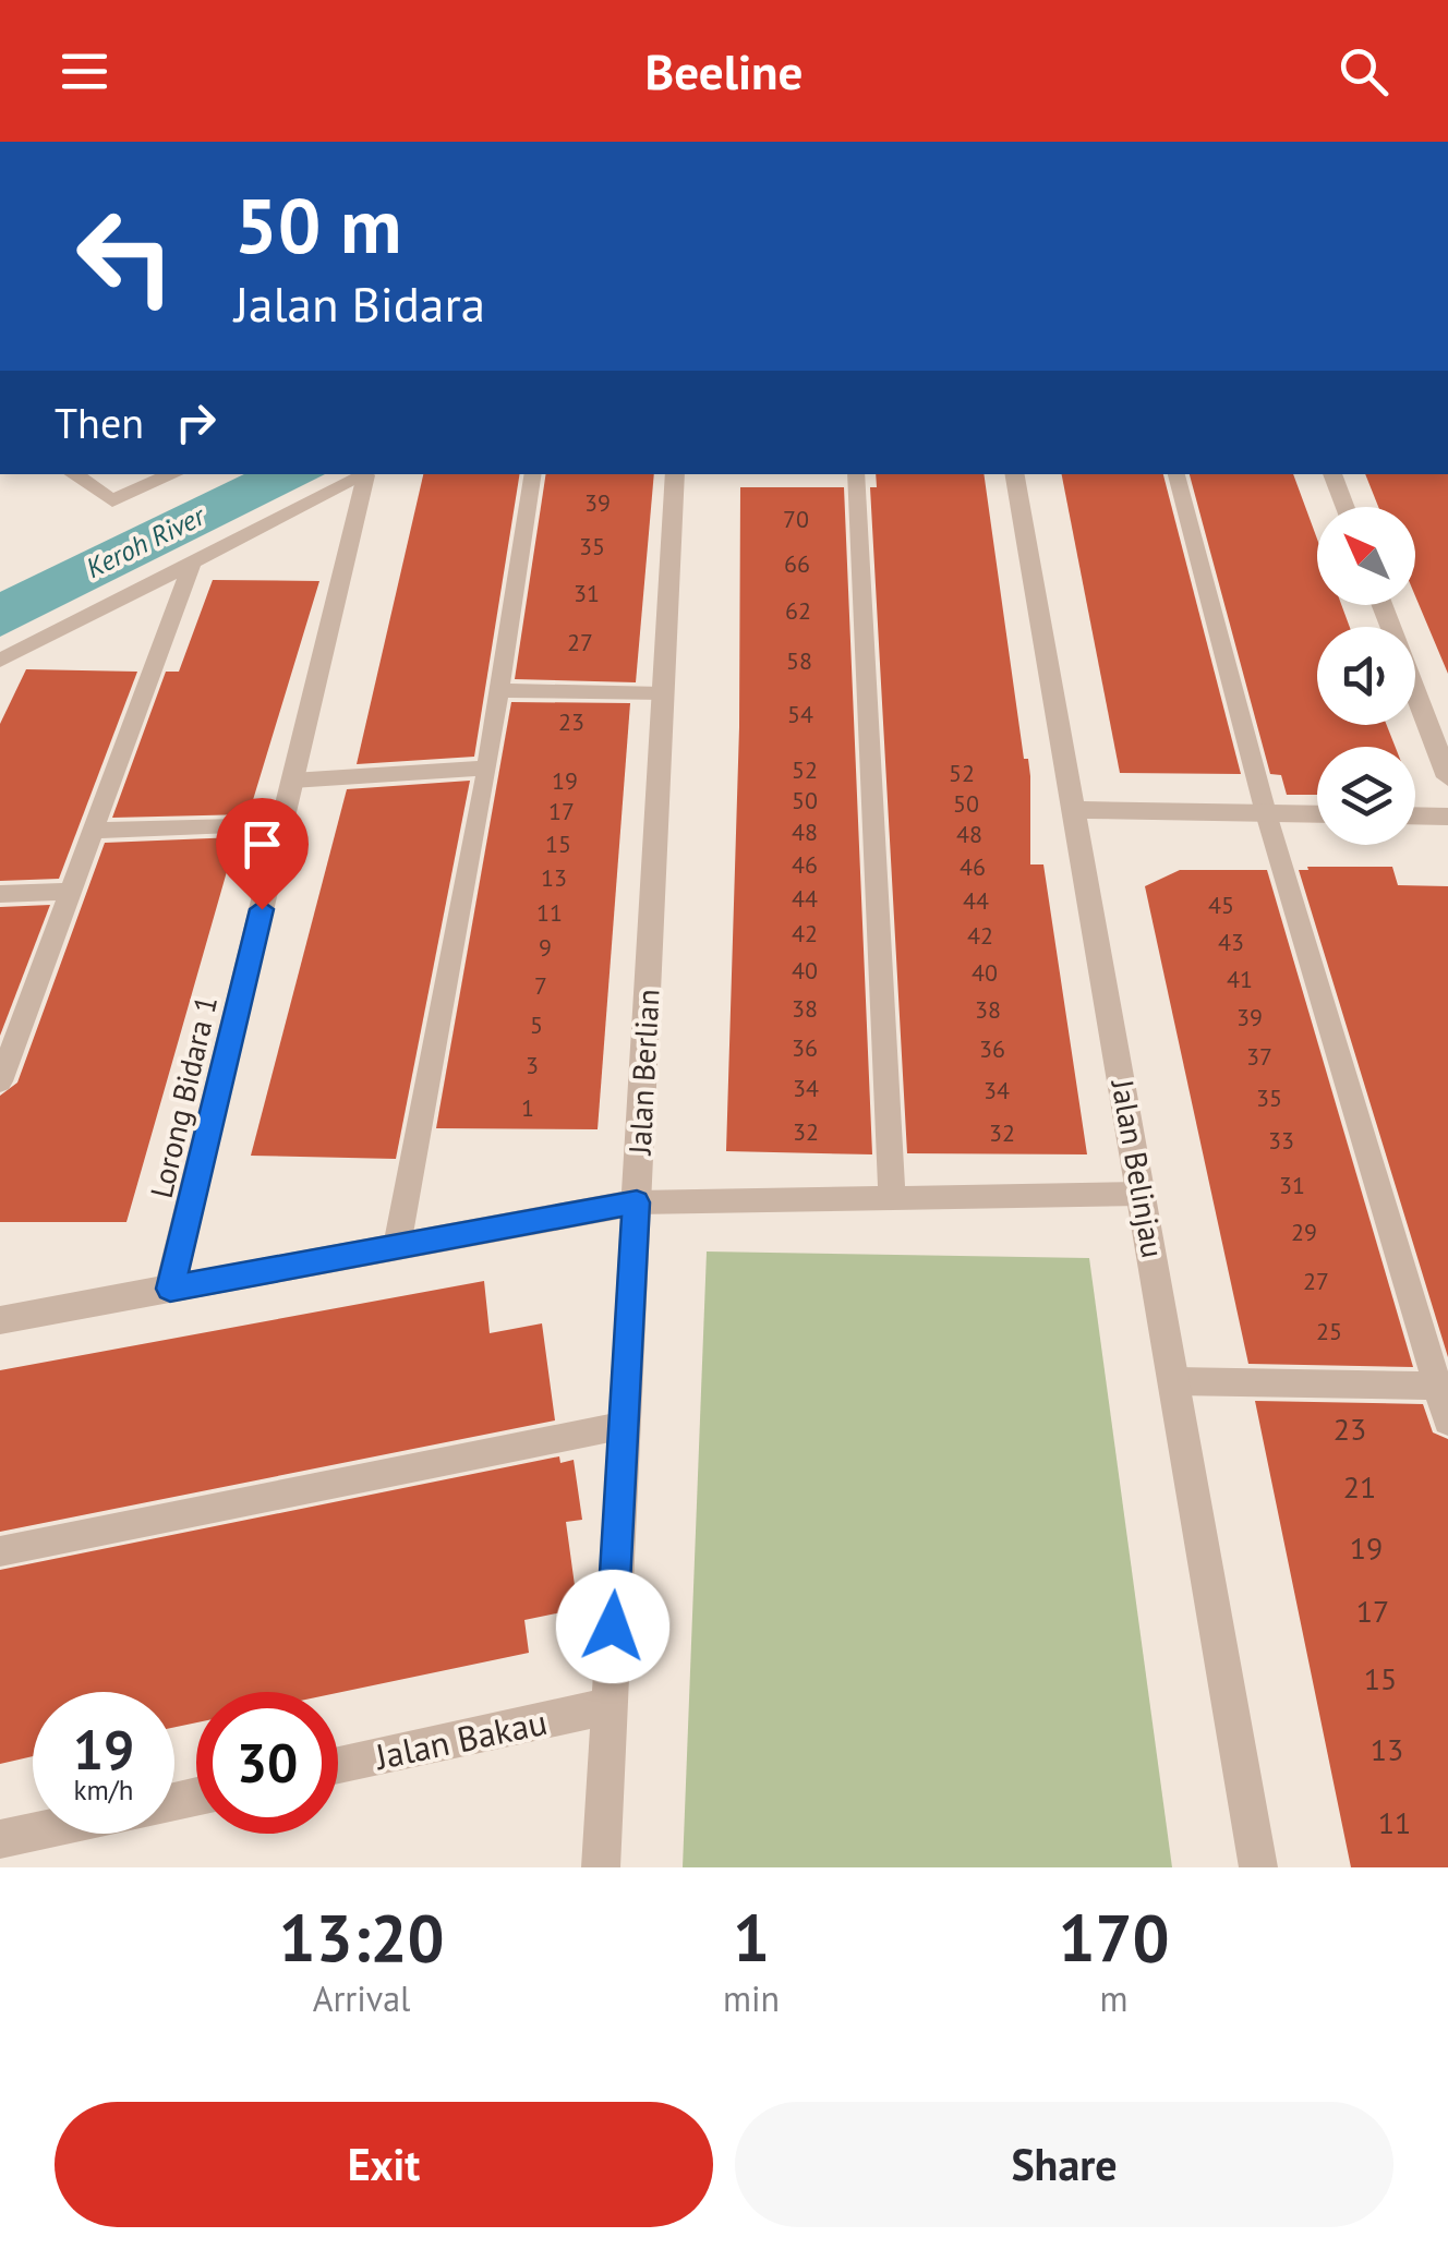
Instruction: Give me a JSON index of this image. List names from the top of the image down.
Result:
{
  "streets": {
    "street": [
      "Jalan Berlian",
      "Lorong Bidara 1",
      "Jalan Belinjau",
      "Jalan Bakau"
    ]
  },
  "crossings": [
    ["Jalan Berlian", "Jalan Bakau"]
  ],
  "water": ["Keroh River"],
  "house_numbers": [
    "39",
    "70",
    "35",
    "66",
    "31",
    "62",
    "27",
    "58",
    "54",
    "23",
    "52",
    "52",
    "19",
    "50",
    "50",
    "17",
    "48",
    "48",
    "15",
    "46",
    "46",
    "13",
    "44",
    "44",
    "45",
    "11",
    "42",
    "42",
    "43",
    "9",
    "40",
    "40",
    "41",
    "7",
    "38",
    "38",
    "39",
    "5",
    "36",
    "36",
    "37",
    "3",
    "34",
    "34",
    "35",
    "1",
    "32",
    "32",
    "33",
    "31",
    "29",
    "27",
    "25",
    "23",
    "21",
    "19",
    "17",
    "15",
    "13",
    "11"
  ],
  "north": "top left",
  "page": {
    "header": "Beeline",
    "turn": ["50 m", "Jalan Bidara"],
    "then": "Then",
    "speed": "19 km/h",
    "limit": "30",
    "eta": [
      "13:20",
      "Arrival",
      "1",
      "min",
      "170",
      "m"
    ],
    "buttons": ["Exit", "Share"]
  }
}
